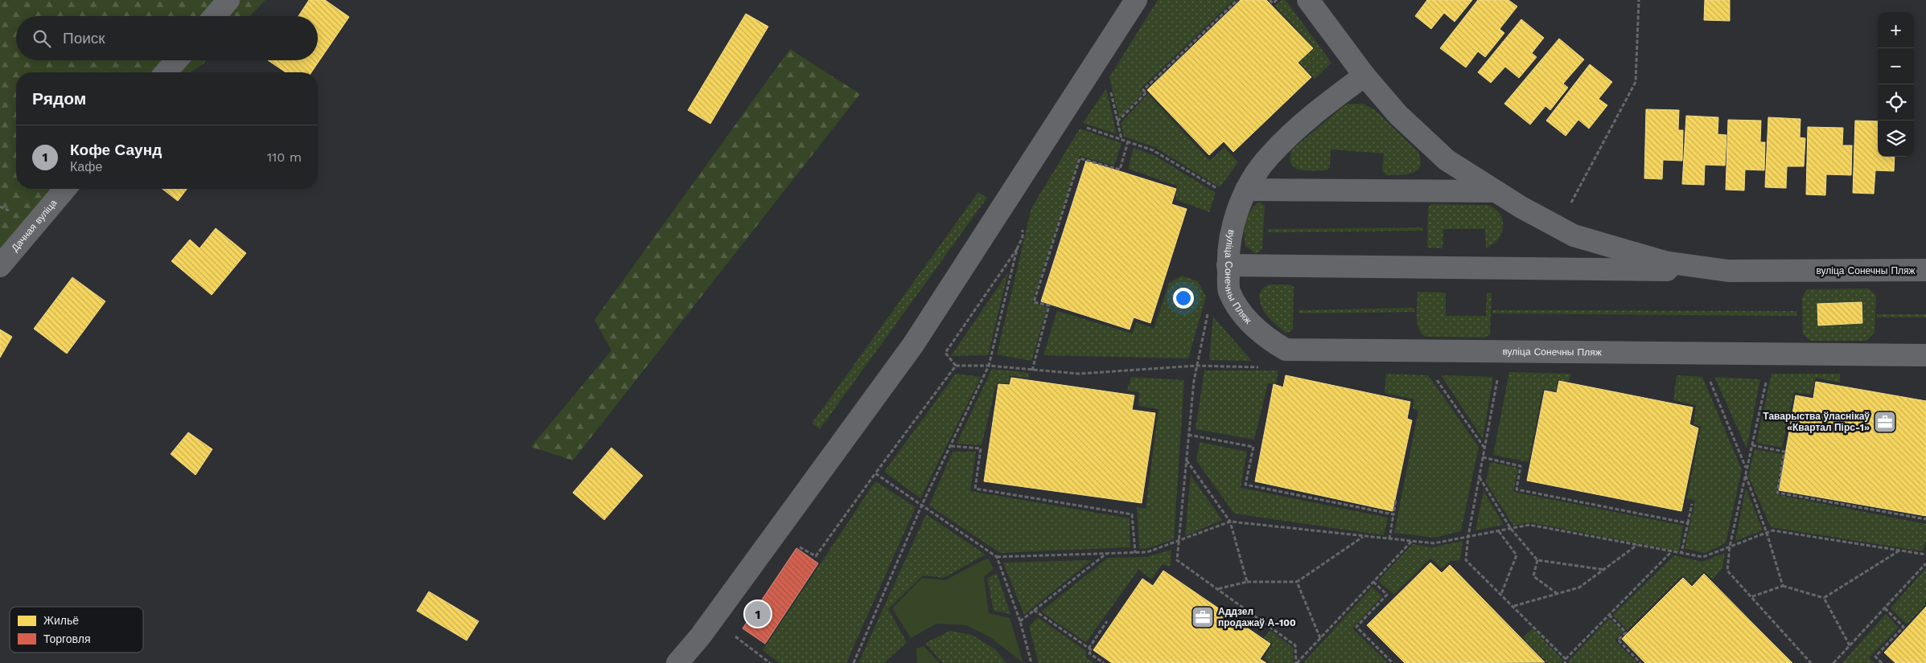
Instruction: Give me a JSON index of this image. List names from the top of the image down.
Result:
{
  "streets": {
    "street": ["Дачная вуліца", "вуліца Сонечны Пляж"]
  },
  "places": {
    "office": ["Таварыства ўласнікаў «Квартал Пірс-1»", "Аддзел продажаў А-100"]
  },
  "legend": ["Жильё", "Торговля"],
  "page": {
    "map_buttons": ["+", "−"],
    "search": "Поиск",
    "heading": "Рядом",
    "list": [
      {
        "mark": "1",
        "name": "Кофе Саунд",
        "note": "Кафе",
        "value": "110 m"
      }
    ],
    "pins": "1"
  }
}
